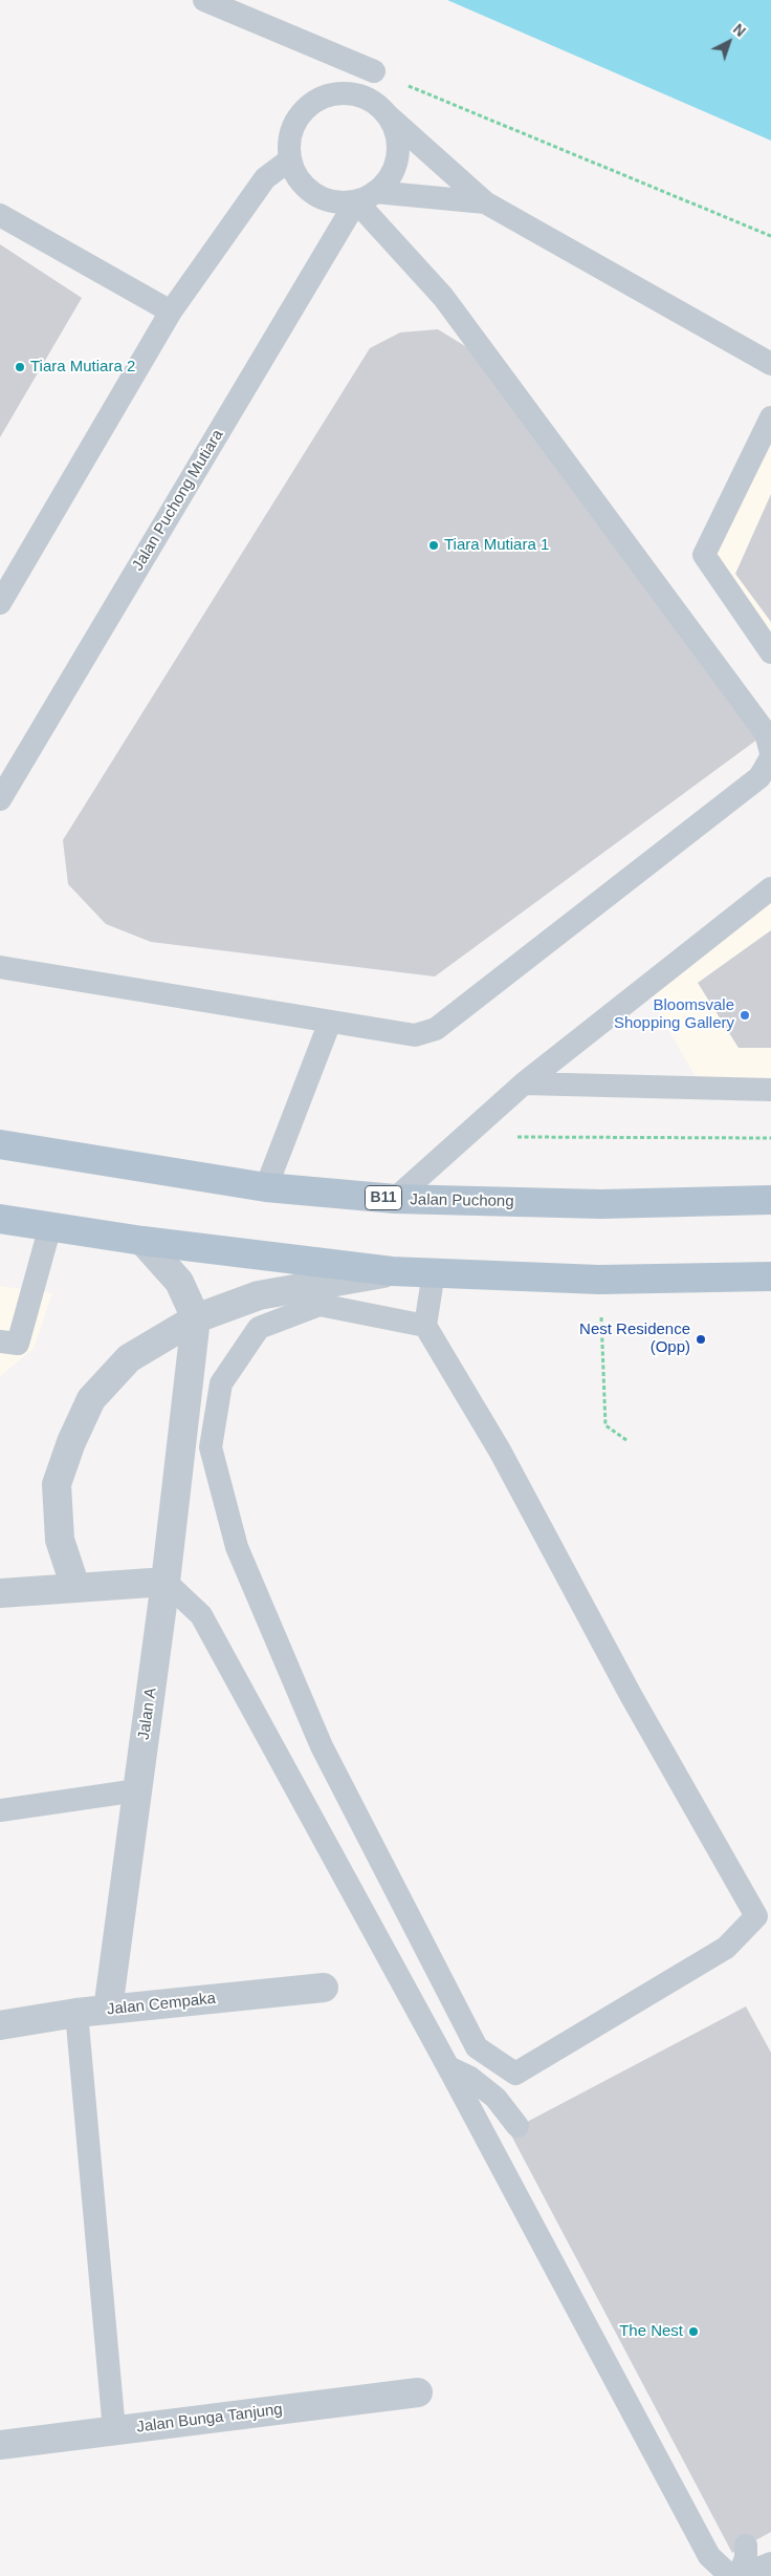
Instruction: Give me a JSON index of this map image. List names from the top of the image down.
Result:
{
  "streets": {
    "main road": ["B11", "Jalan Puchong"],
    "street": ["Jalan A", "Jalan Cempaka", "Jalan Bunga Tanjung"],
    "lane": ["Jalan Puchong Mutiara"]
  },
  "crossings": [
    ["Jalan A", "Jalan Cempaka"]
  ],
  "places": [
    "Tiara Mutiara 2",
    "Tiara Mutiara 1",
    "Bloomsvale Shopping Gallery",
    "Nest Residence (Opp)",
    "The Nest"
  ],
  "north": "top right"
}
